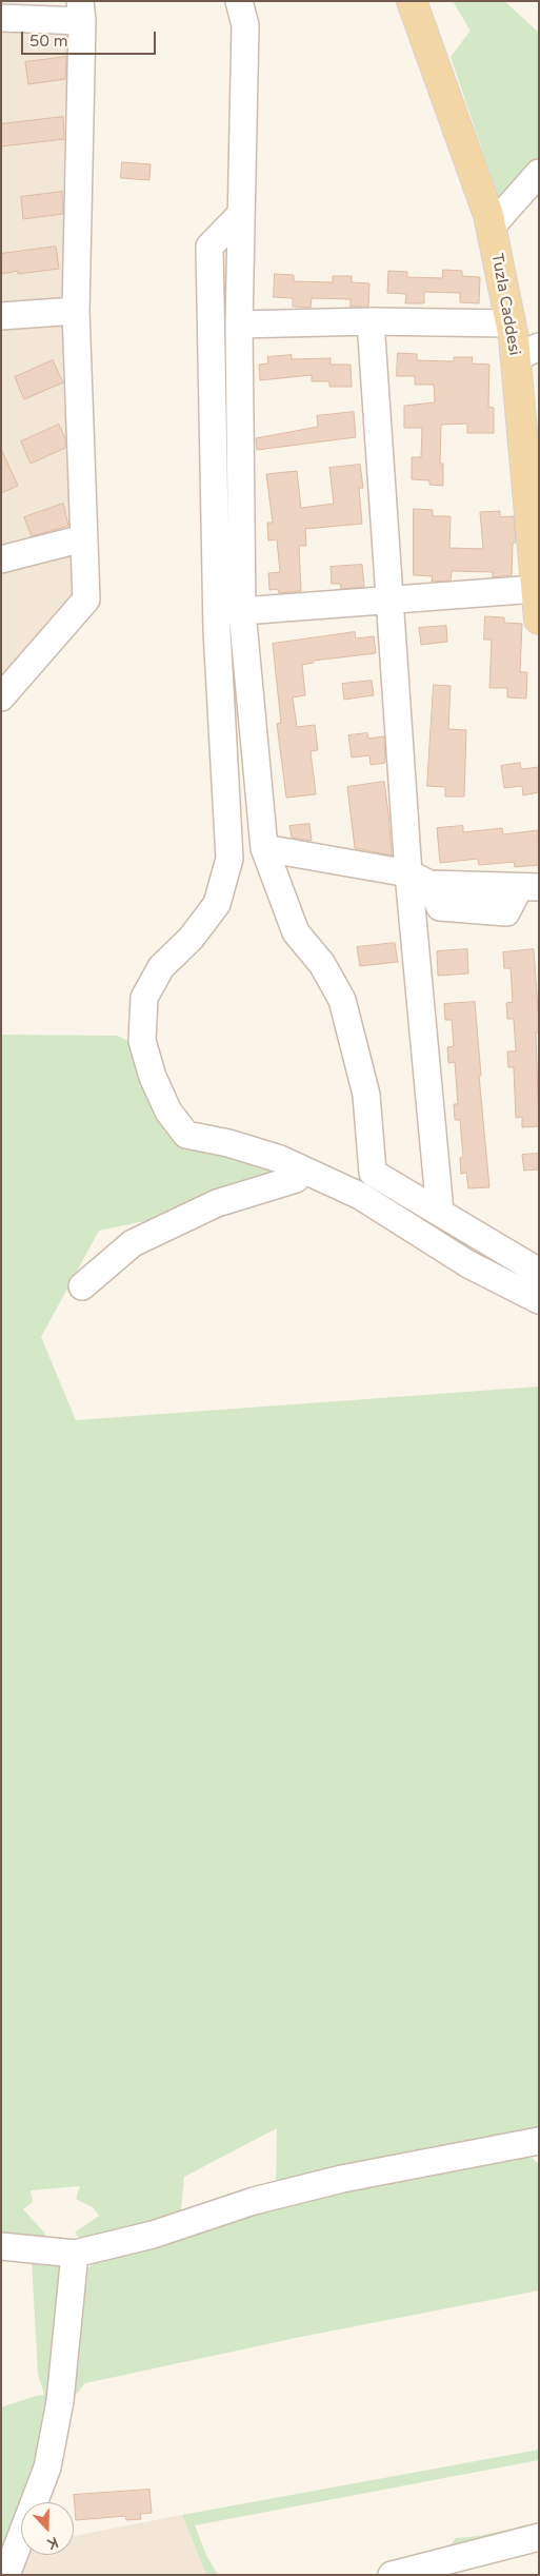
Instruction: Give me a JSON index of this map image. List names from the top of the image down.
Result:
{
  "streets": {
    "main road": ["Tuzla Caddesi"]
  },
  "scale_bar": "50 m",
  "north": "bottom"
}
